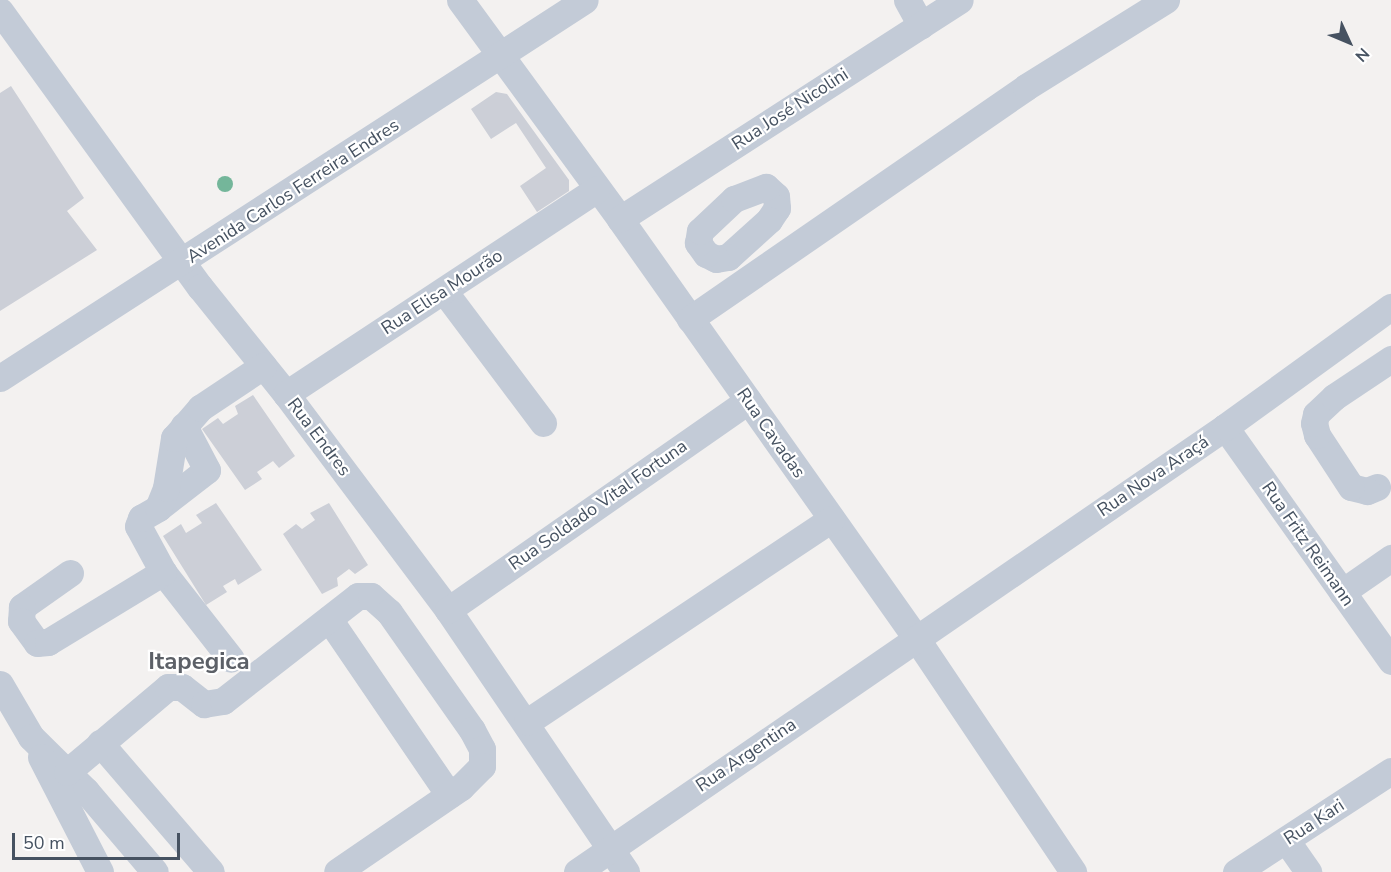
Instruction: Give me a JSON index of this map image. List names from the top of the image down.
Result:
{
  "streets": {
    "street": [
      "Rua José Nicolini",
      "Avenida Carlos Ferreira Endres",
      "Rua Elisa Mourão",
      "Rua Cavadas",
      "Rua Endres",
      "Rua Nova Araçá",
      "Rua Soldado Vital Fortuna",
      "Rua Fritz Reimann",
      "Rua Argentina",
      "Rua Kari"
    ]
  },
  "crossings": [
    ["Rua José Nicolini", "Rua Cavadas"],
    ["Avenida Carlos Ferreira Endres", "Rua Cavadas"],
    ["Avenida Carlos Ferreira Endres", "Rua Endres"],
    ["Rua Elisa Mourão", "Rua Cavadas"],
    ["Rua Elisa Mourão", "Rua Endres"],
    ["Rua Cavadas", "Rua Nova Araçá"],
    ["Rua Cavadas", "Rua Soldado Vital Fortuna"],
    ["Rua Cavadas", "Rua Argentina"],
    ["Rua Endres", "Rua Soldado Vital Fortuna"],
    ["Rua Endres", "Rua Argentina"],
    ["Rua Nova Araçá", "Rua Fritz Reimann"],
    ["Rua Nova Araçá", "Rua Argentina"]
  ],
  "districts": ["Itapegica"],
  "scale_bar": "50 m",
  "north": "bottom right"
}
